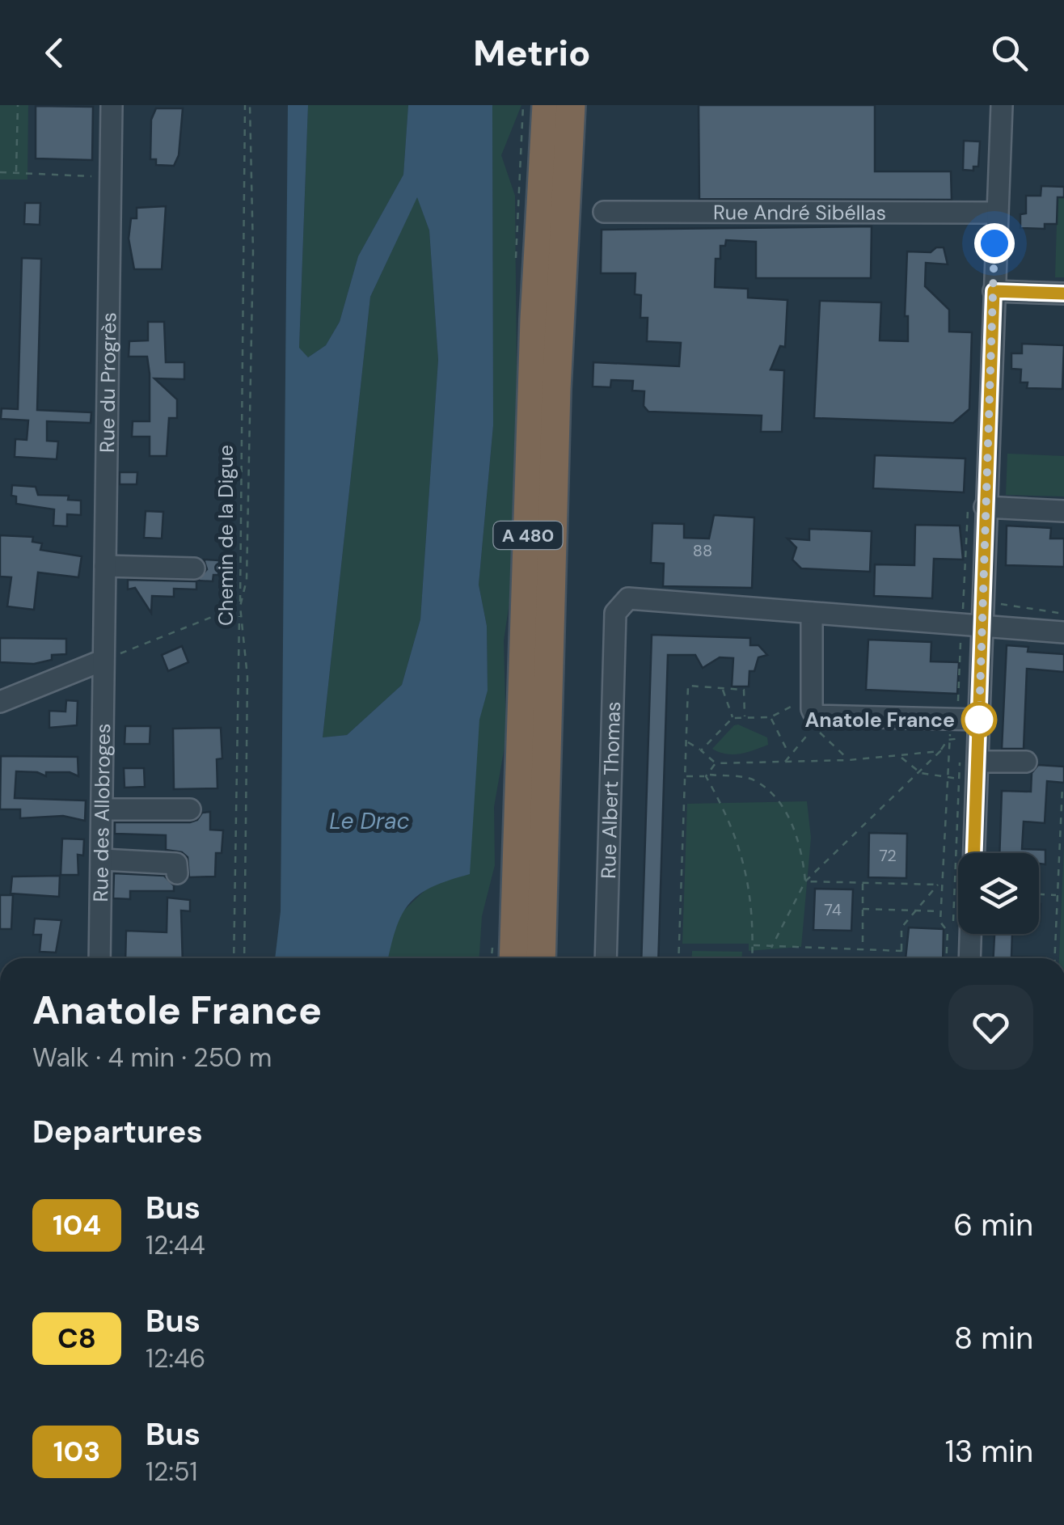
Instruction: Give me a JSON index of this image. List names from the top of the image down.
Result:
{
  "streets": {
    "highway": ["A 480"],
    "street": [
      "Rue André Sibéllas",
      "Rue du Progrès",
      "Rue Albert Thomas",
      "Rue des Allobroges"
    ],
    "path": ["Chemin de la Digue"]
  },
  "crossings": [
    ["Rue du Progrès", "Rue des Allobroges"]
  ],
  "water": ["Le Drac"],
  "places": ["Anatole France"],
  "lines": ["bus line 104"],
  "house_numbers": ["88", "72", "74"],
  "page": {
    "header": "Metrio",
    "heading": [
      ["Anatole France", "Walk · 4 min · 250 m"],
      "Departures"
    ],
    "list": [
      {
        "mark": "104",
        "name": "Bus",
        "note": "12:44",
        "value": "6 min"
      },
      {
        "mark": "C8",
        "name": "Bus",
        "note": "12:46",
        "value": "8 min"
      },
      {
        "mark": "103",
        "name": "Bus",
        "note": "12:51",
        "value": "13 min"
      }
    ]
  }
}
